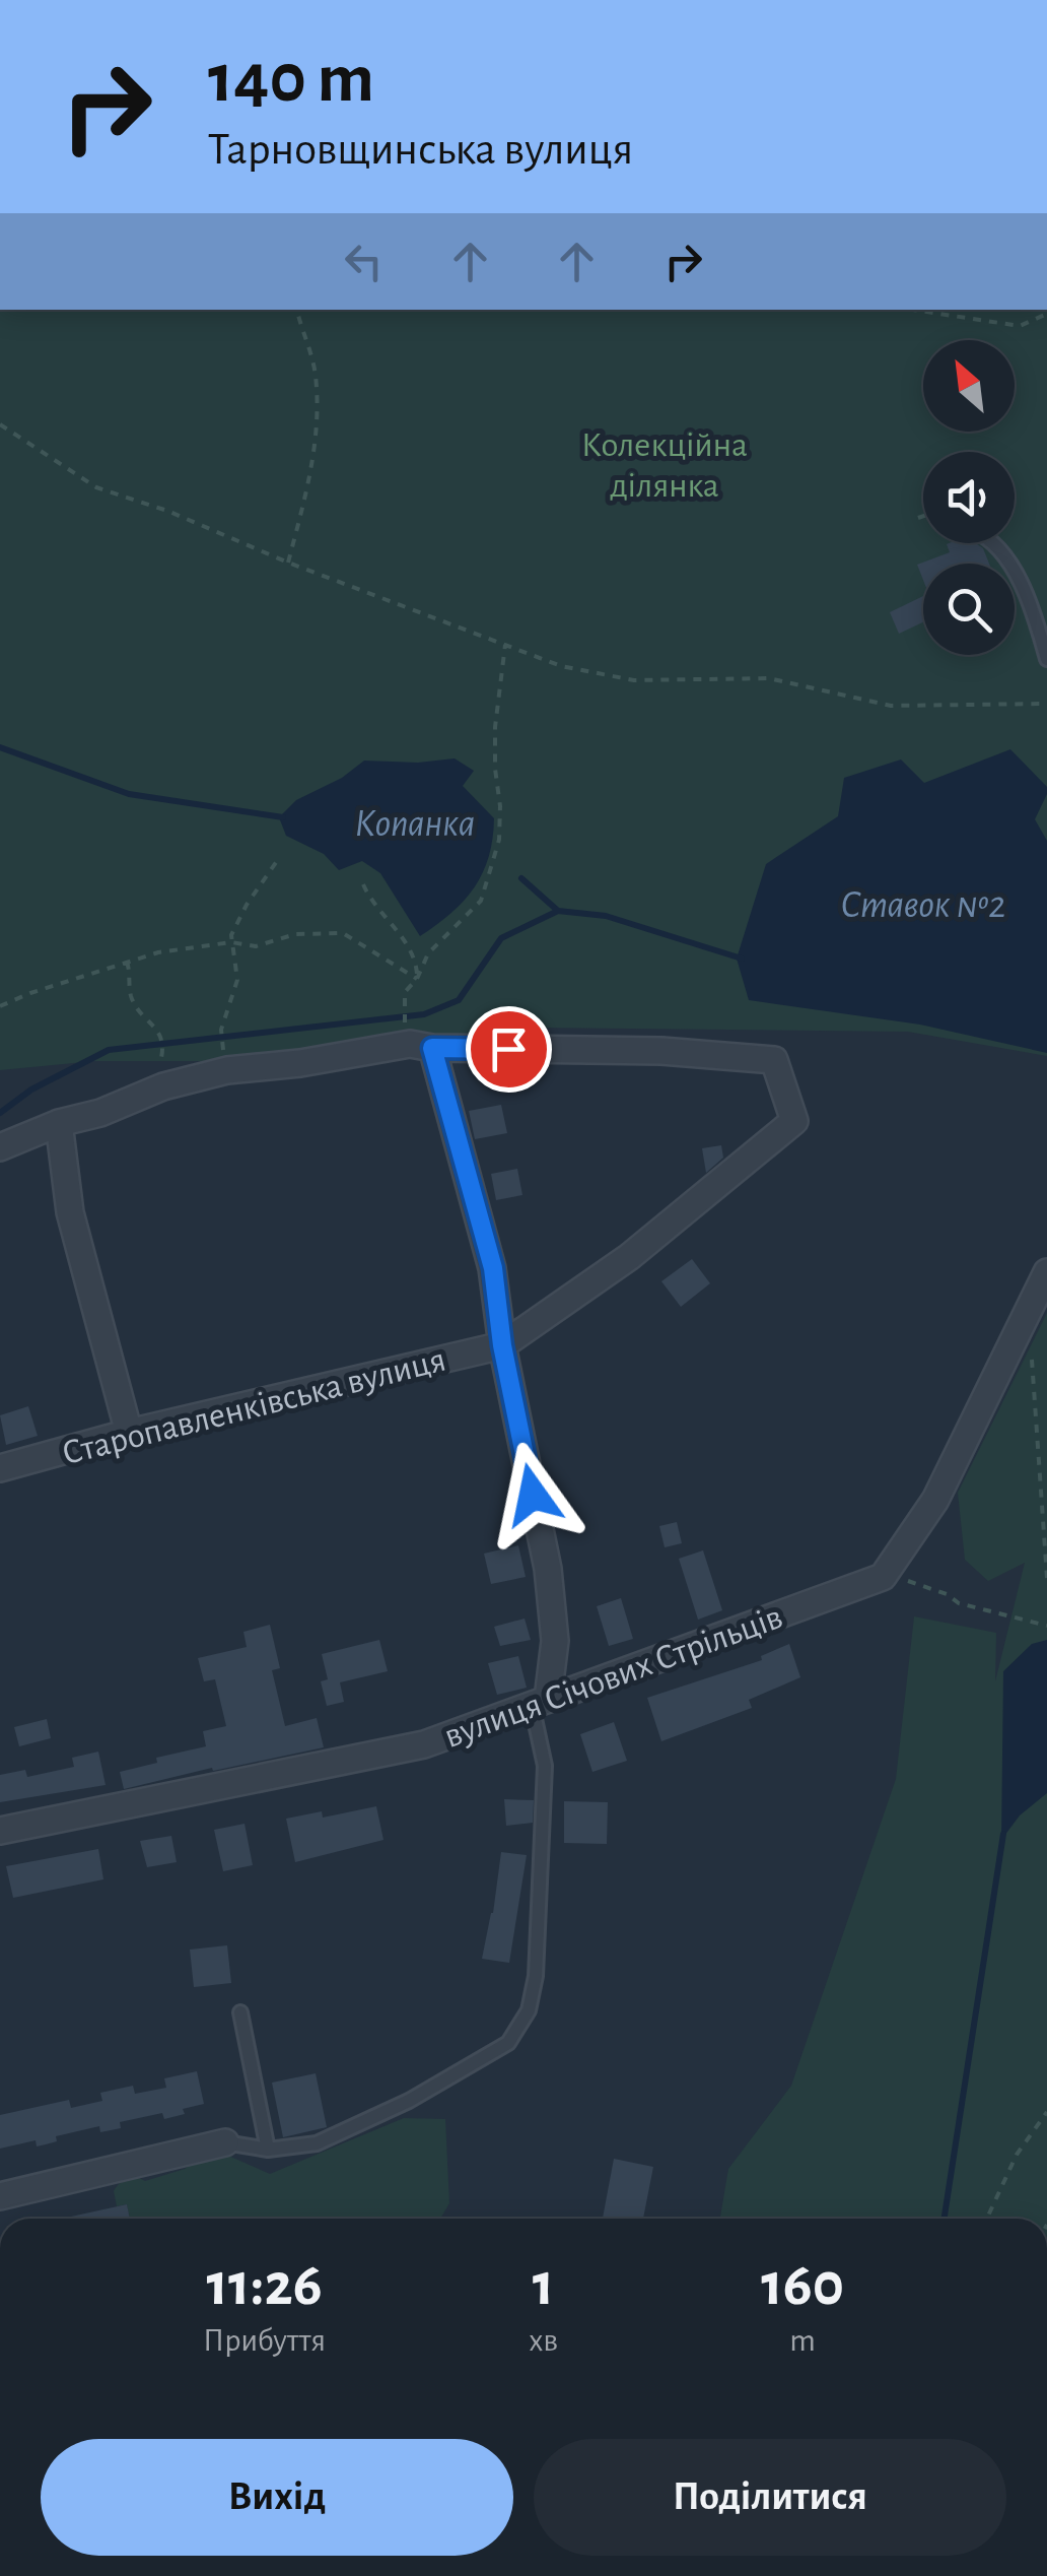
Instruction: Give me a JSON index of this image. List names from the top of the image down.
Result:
{
  "streets": {
    "street": ["Старопавленківська вулиця", "вулиця Січових Стрільців"]
  },
  "water": ["Копанка", "Ставок №2"],
  "parks": ["Колекційна ділянка"],
  "north": "top left",
  "page": {
    "turn": ["140 m", "Тарновщинська вулиця"],
    "eta": [
      "11:26",
      "Прибуття",
      "1",
      "хв",
      "160",
      "m"
    ],
    "buttons": ["Вихід", "Поділитися"]
  }
}
